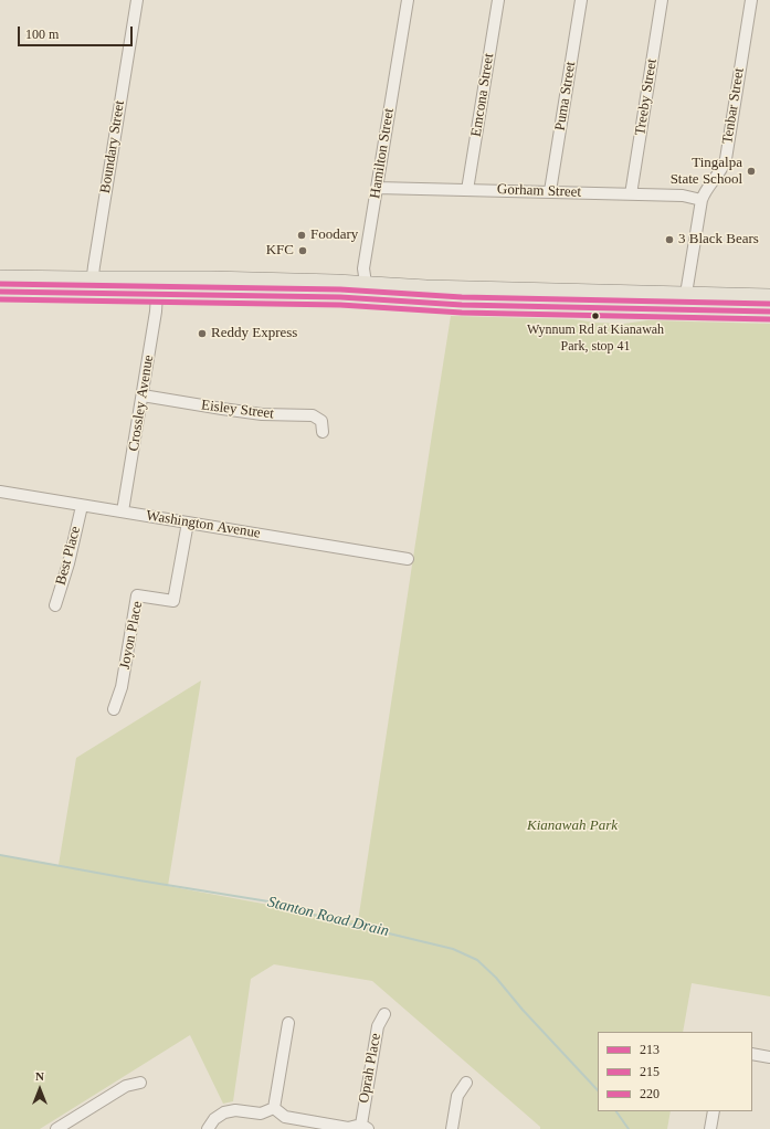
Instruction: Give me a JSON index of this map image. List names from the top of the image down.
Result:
{
  "streets": {
    "street": [
      "Emcona Street",
      "Puma Street",
      "Treeby Street",
      "Tenbar Street",
      "Boundary Street",
      "Hamilton Street",
      "Gorham Street",
      "Crossley Avenue",
      "Eisley Street",
      "Washington Avenue",
      "Best Place",
      "Joyon Place",
      "Oprah Place"
    ]
  },
  "crossings": [
    ["Emcona Street", "Gorham Street"],
    ["Puma Street", "Gorham Street"],
    ["Treeby Street", "Gorham Street"],
    ["Tenbar Street", "Gorham Street"],
    ["Hamilton Street", "Gorham Street"],
    ["Crossley Avenue", "Eisley Street"],
    ["Crossley Avenue", "Washington Avenue"],
    ["Washington Avenue", "Best Place"],
    ["Washington Avenue", "Joyon Place"]
  ],
  "water": ["Stanton Road Drain"],
  "parks": ["Kianawah Park"],
  "places": [
    "Tingalpa State School",
    "Foodary",
    "3 Black Bears",
    "KFC",
    "Wynnum Rd at Kianawah Park, stop 41",
    "Reddy Express"
  ],
  "lines": ["transit line 220", "transit line 213", "transit line 215"],
  "legend": ["213", "215", "220"],
  "scale_bar": "100 m",
  "north": "top"
}
